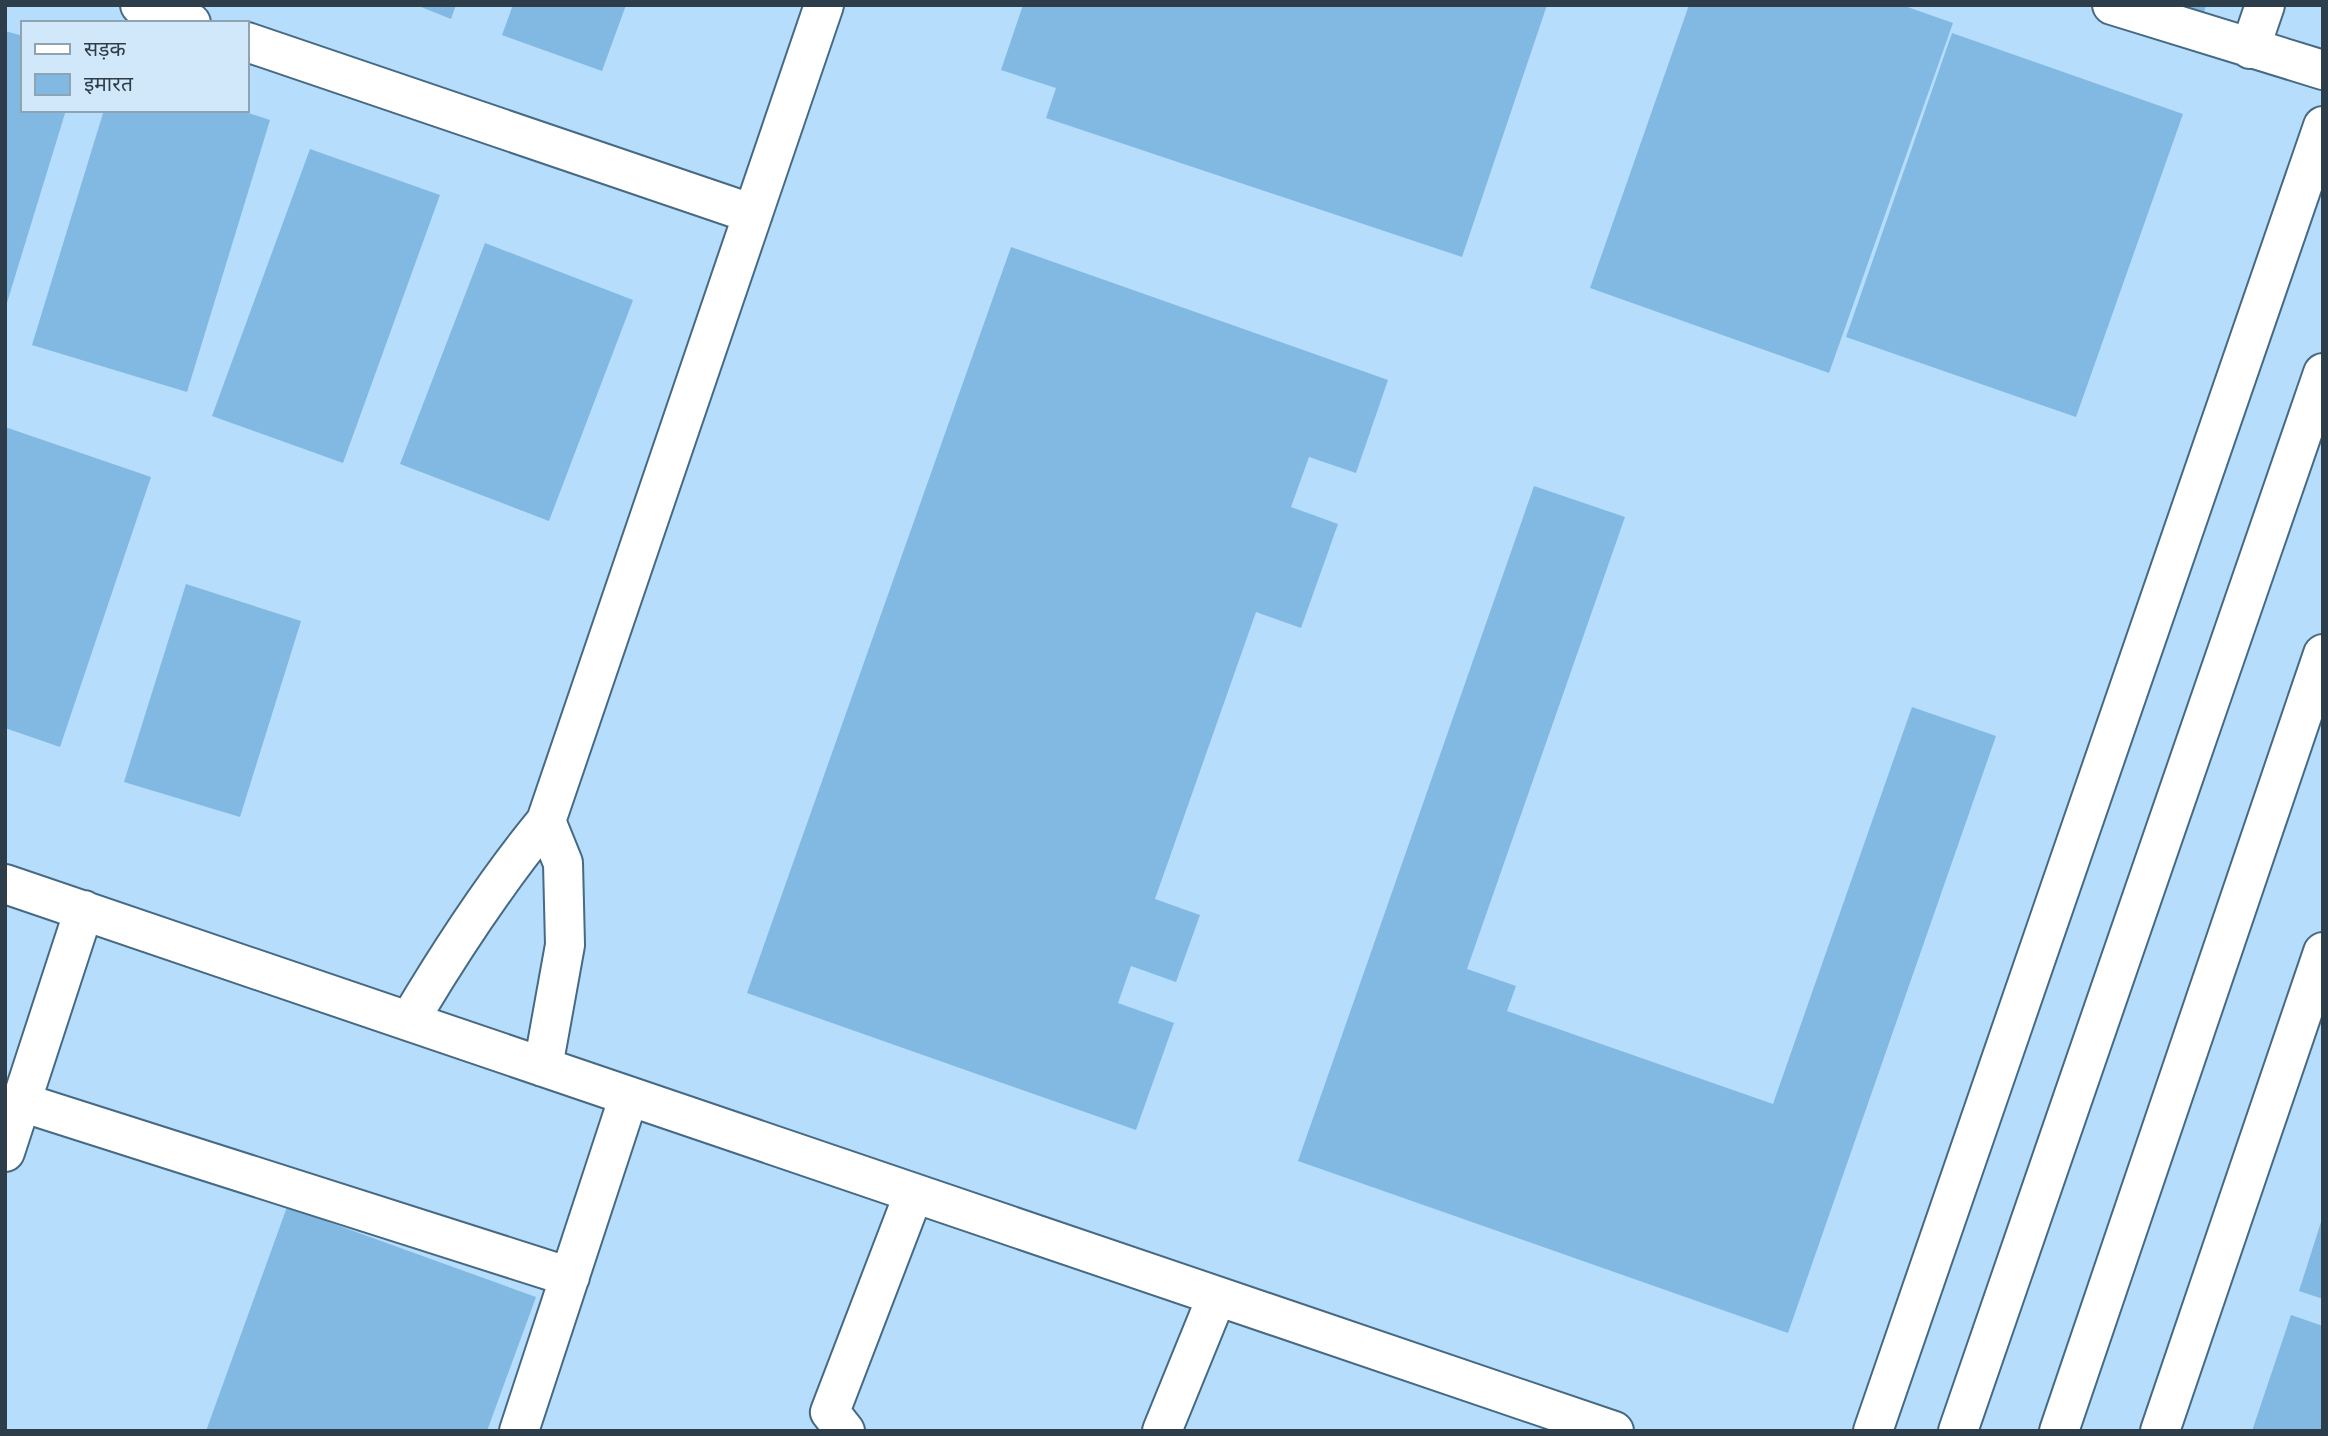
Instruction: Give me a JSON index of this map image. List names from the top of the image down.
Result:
{
  "legend": ["सड़क", "इमारत"]
}
